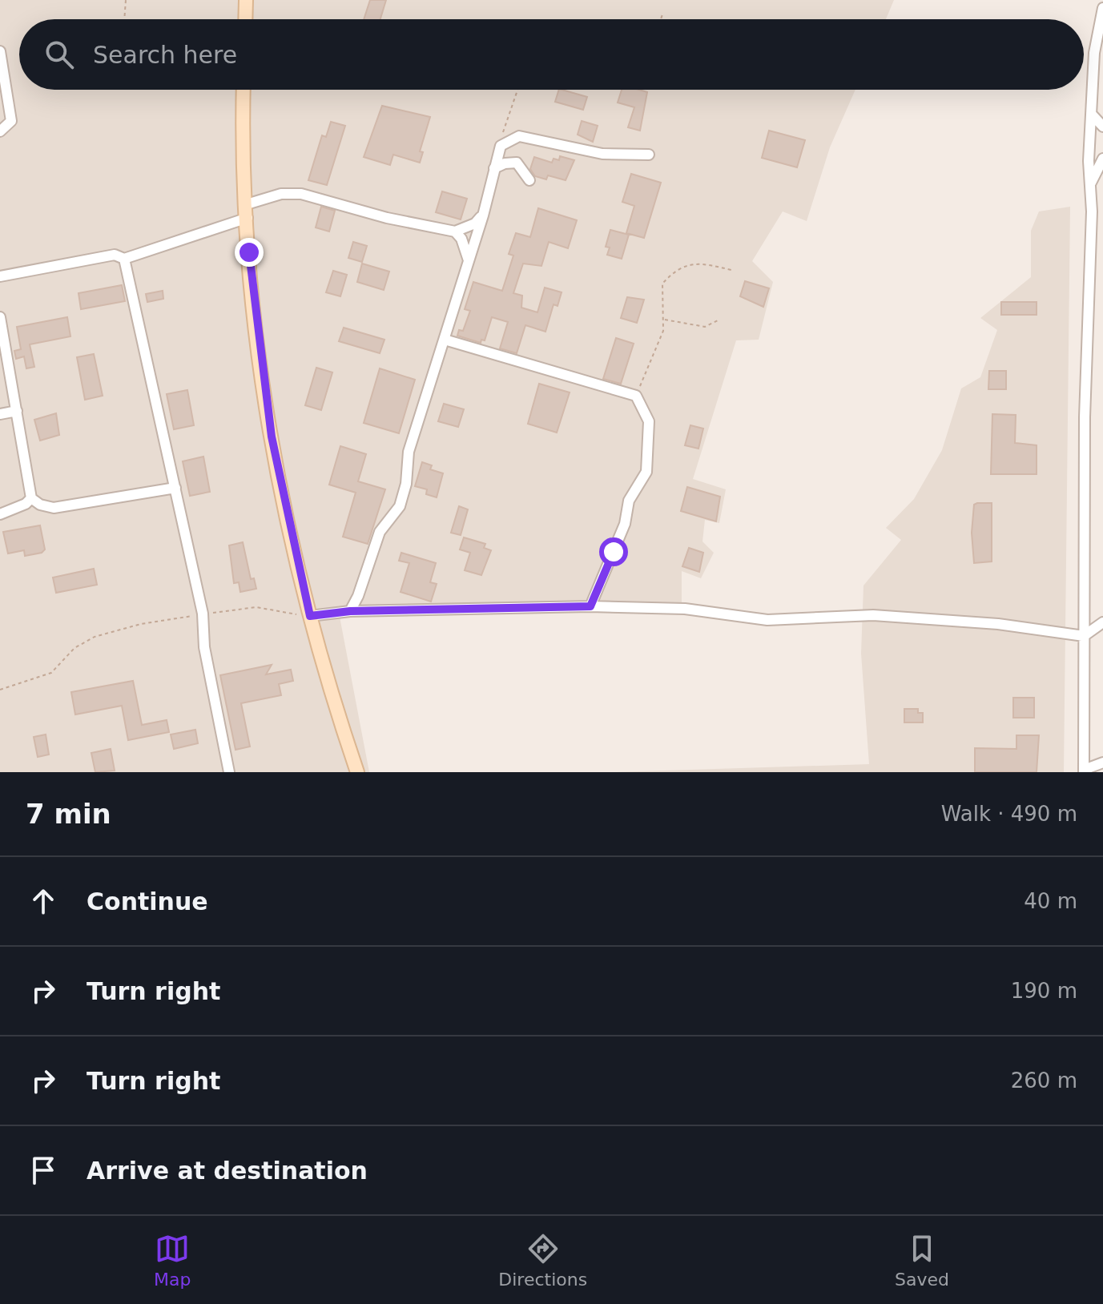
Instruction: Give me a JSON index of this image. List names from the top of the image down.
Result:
{
  "page": {
    "search": "Search here",
    "heading": ["7 min", "Walk · 490 m"],
    "list": [
      ["Continue", "40 m"],
      ["Turn right", "190 m"],
      ["Turn right", "260 m"],
      "Arrive at destination"
    ],
    "nav": ["Map", "Directions", "Saved"]
  }
}
